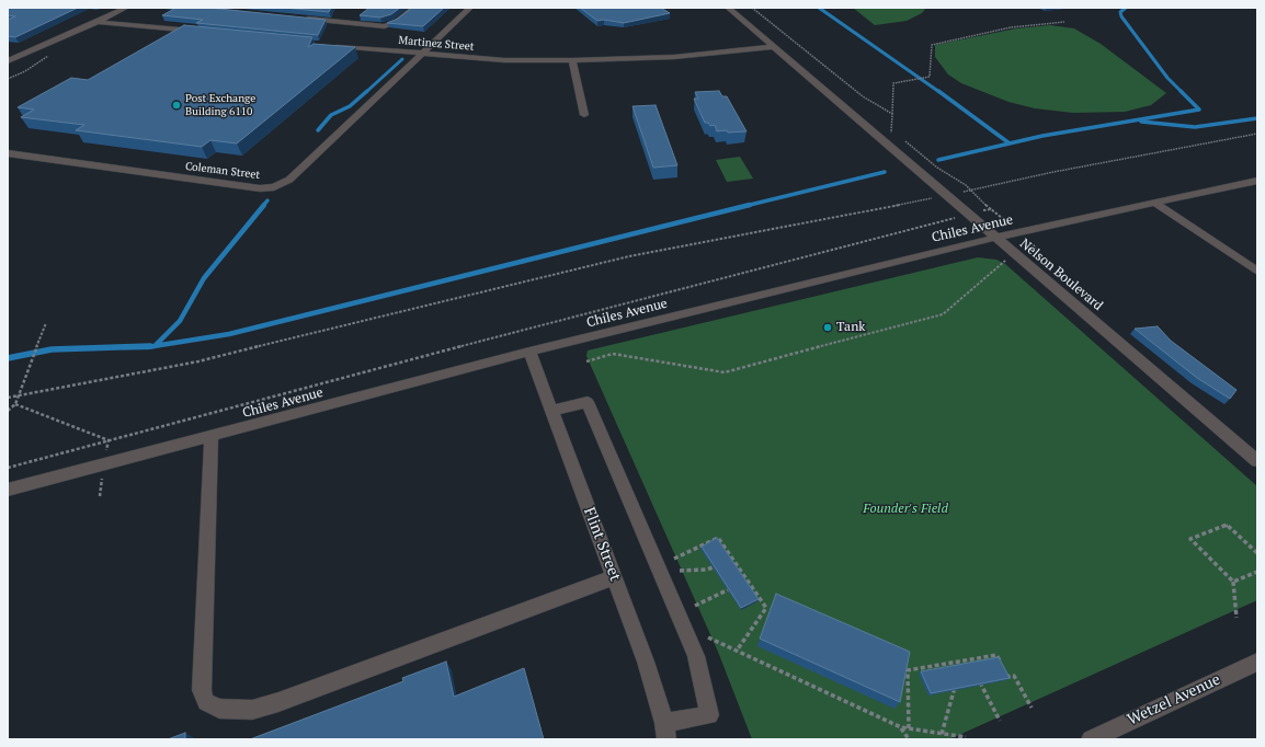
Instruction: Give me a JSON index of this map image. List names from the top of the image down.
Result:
{
  "streets": {
    "street": [
      "Martinez Street",
      "Coleman Street",
      "Chiles Avenue",
      "Nelson Boulevard",
      "Flint Street",
      "Wetzel Avenue"
    ]
  },
  "crossings": [
    ["Martinez Street", "Coleman Street"],
    ["Martinez Street", "Nelson Boulevard"],
    ["Chiles Avenue", "Nelson Boulevard"],
    ["Chiles Avenue", "Flint Street"]
  ],
  "parks": ["Founder's Field"],
  "places": ["Post Exchange Building 6110", "Tank"]
}
